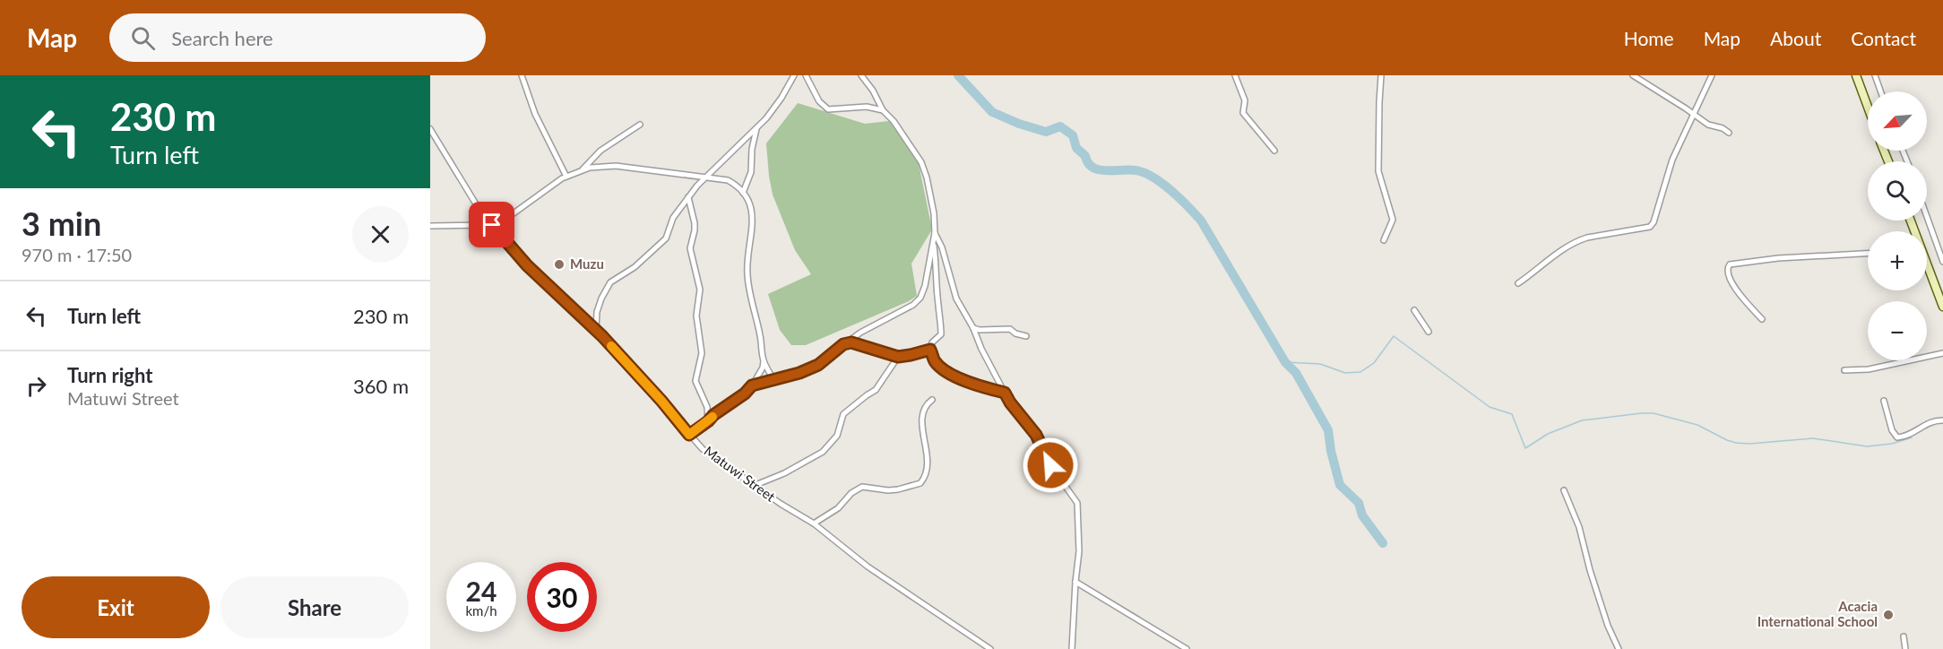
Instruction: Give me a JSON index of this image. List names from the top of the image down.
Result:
{
  "streets": {
    "street": ["Matuwi Street"]
  },
  "places": ["Muzu", "Acacia International School"],
  "north": "bottom left",
  "page": {
    "header": "Map",
    "search": "Search here",
    "nav": [
      "Home",
      "Map",
      "About",
      "Contact"
    ],
    "turn": ["230 m", "Turn left"],
    "map_buttons": ["+", "−"],
    "heading": ["3 min", "970 m · 17:50"],
    "list": [
      {
        "name": "Turn left",
        "value": "230 m"
      },
      {
        "name": "Turn right",
        "note": "Matuwi Street",
        "value": "360 m"
      }
    ],
    "speed": "24 km/h",
    "limit": "30",
    "buttons": ["Exit", "Share"]
  }
}
